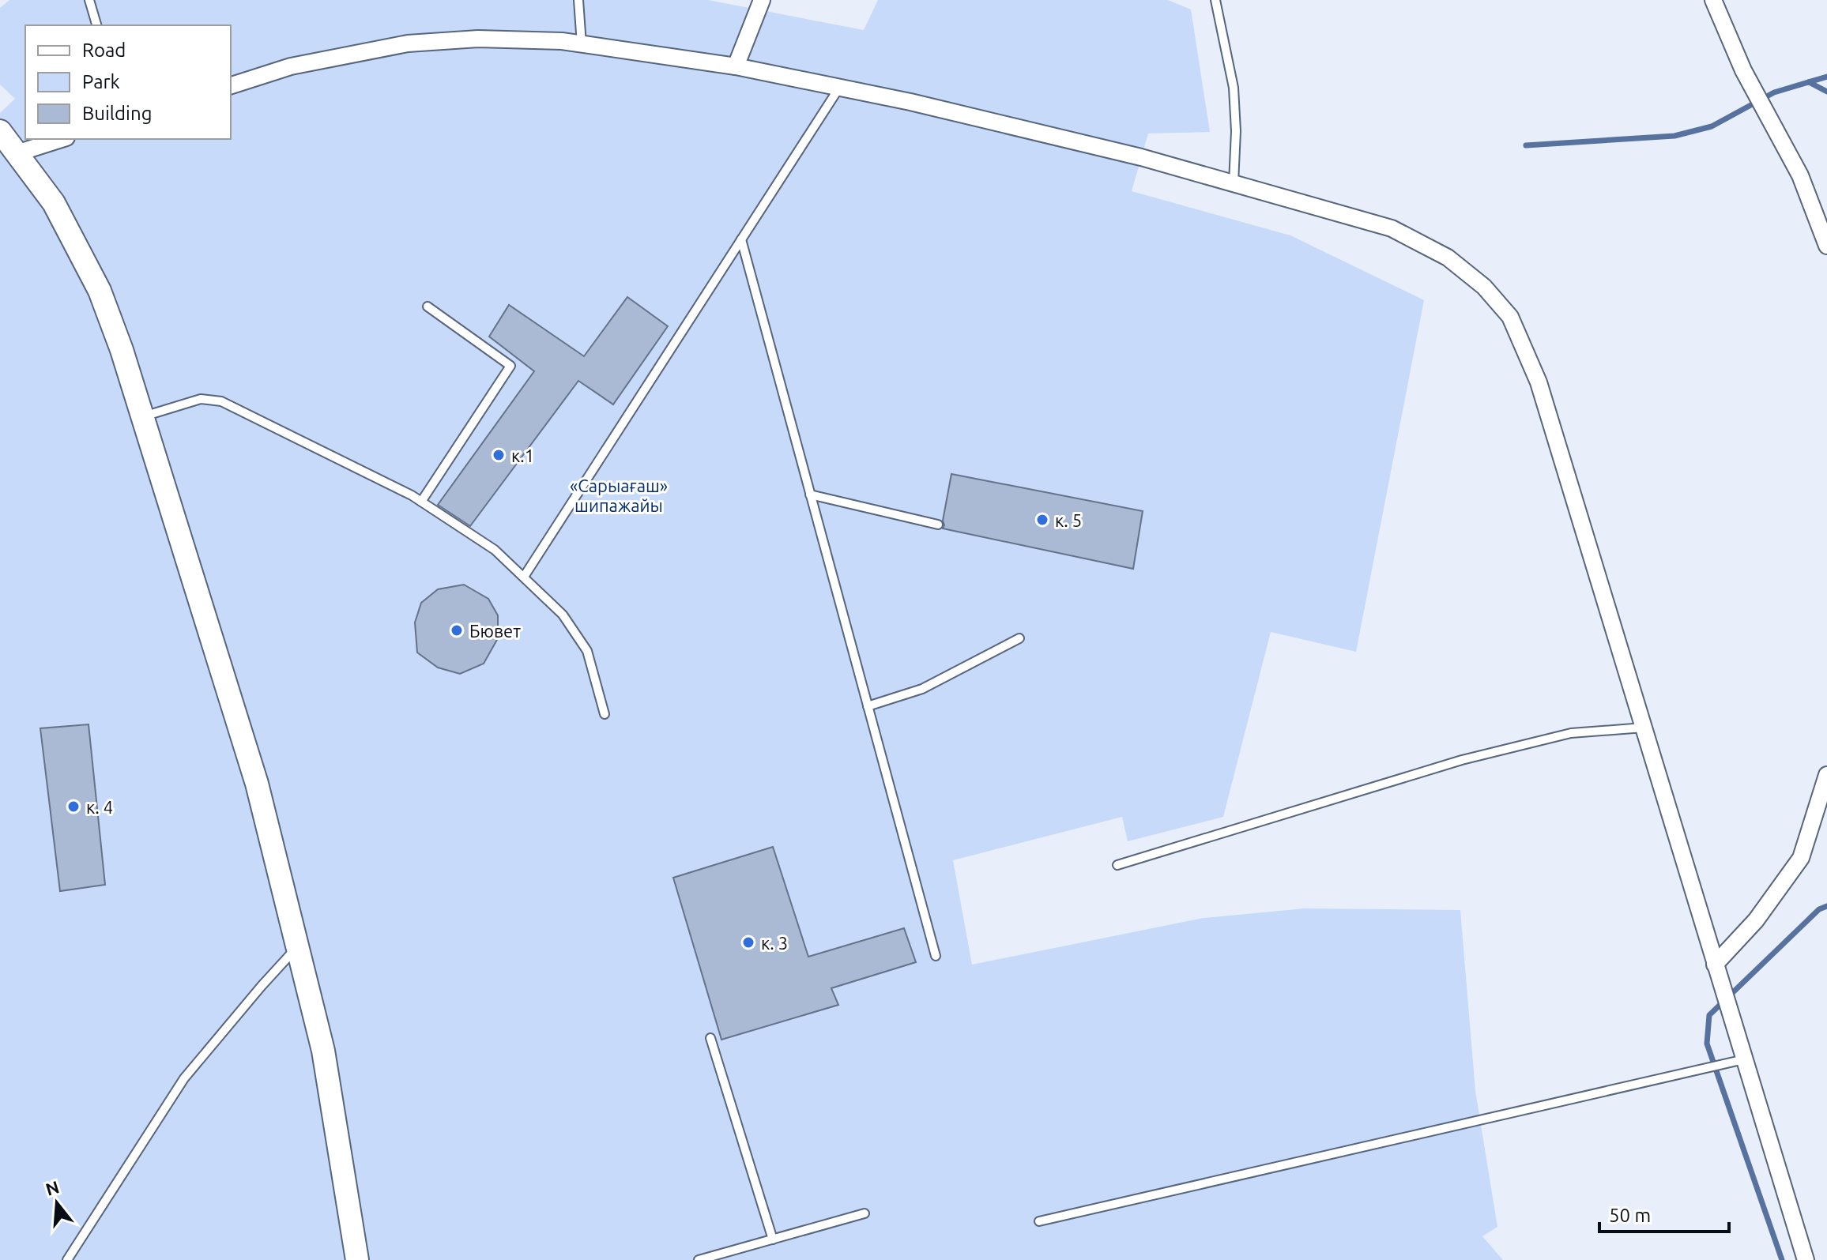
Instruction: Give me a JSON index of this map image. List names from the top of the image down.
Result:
{
  "parks": ["«Сарыағаш» шипажайы"],
  "places": [
    "к.1",
    "к. 5",
    "Бювет",
    "к. 4",
    "к. 3"
  ],
  "legend": ["Road", "Park", "Building"],
  "scale_bar": "50 m",
  "north": "top"
}
